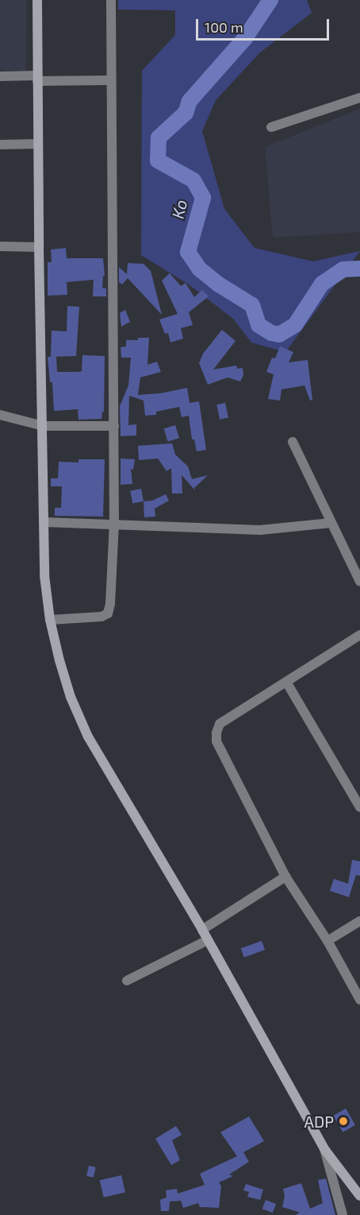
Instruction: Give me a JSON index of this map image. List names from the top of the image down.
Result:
{
  "water": ["Ko"],
  "places": ["ADP"],
  "scale_bar": "100 m"
}
